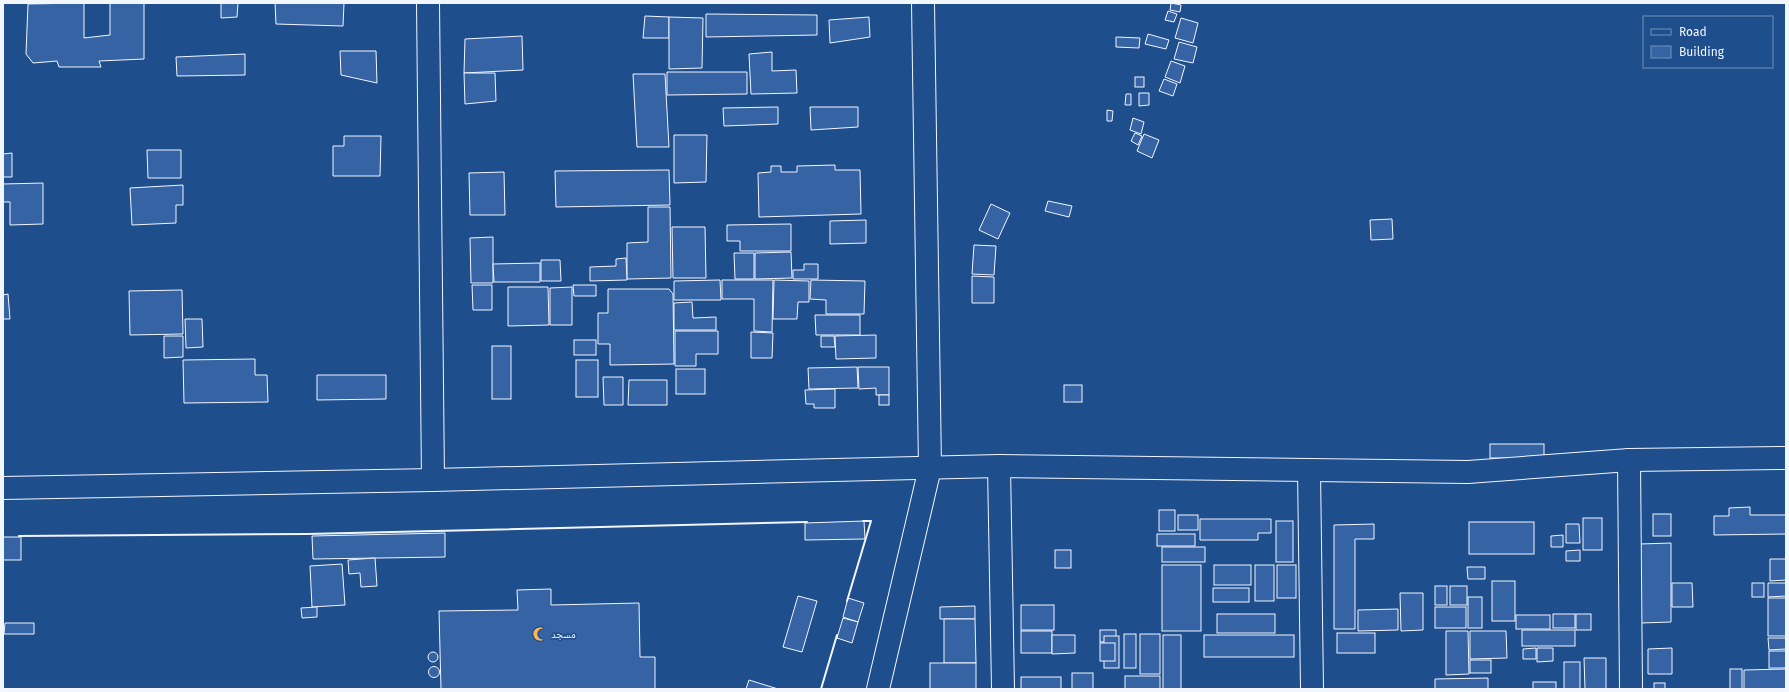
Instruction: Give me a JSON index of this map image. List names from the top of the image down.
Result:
{
  "places": {
    "mosque": ["مسجد"]
  },
  "legend": ["Road", "Building"]
}
